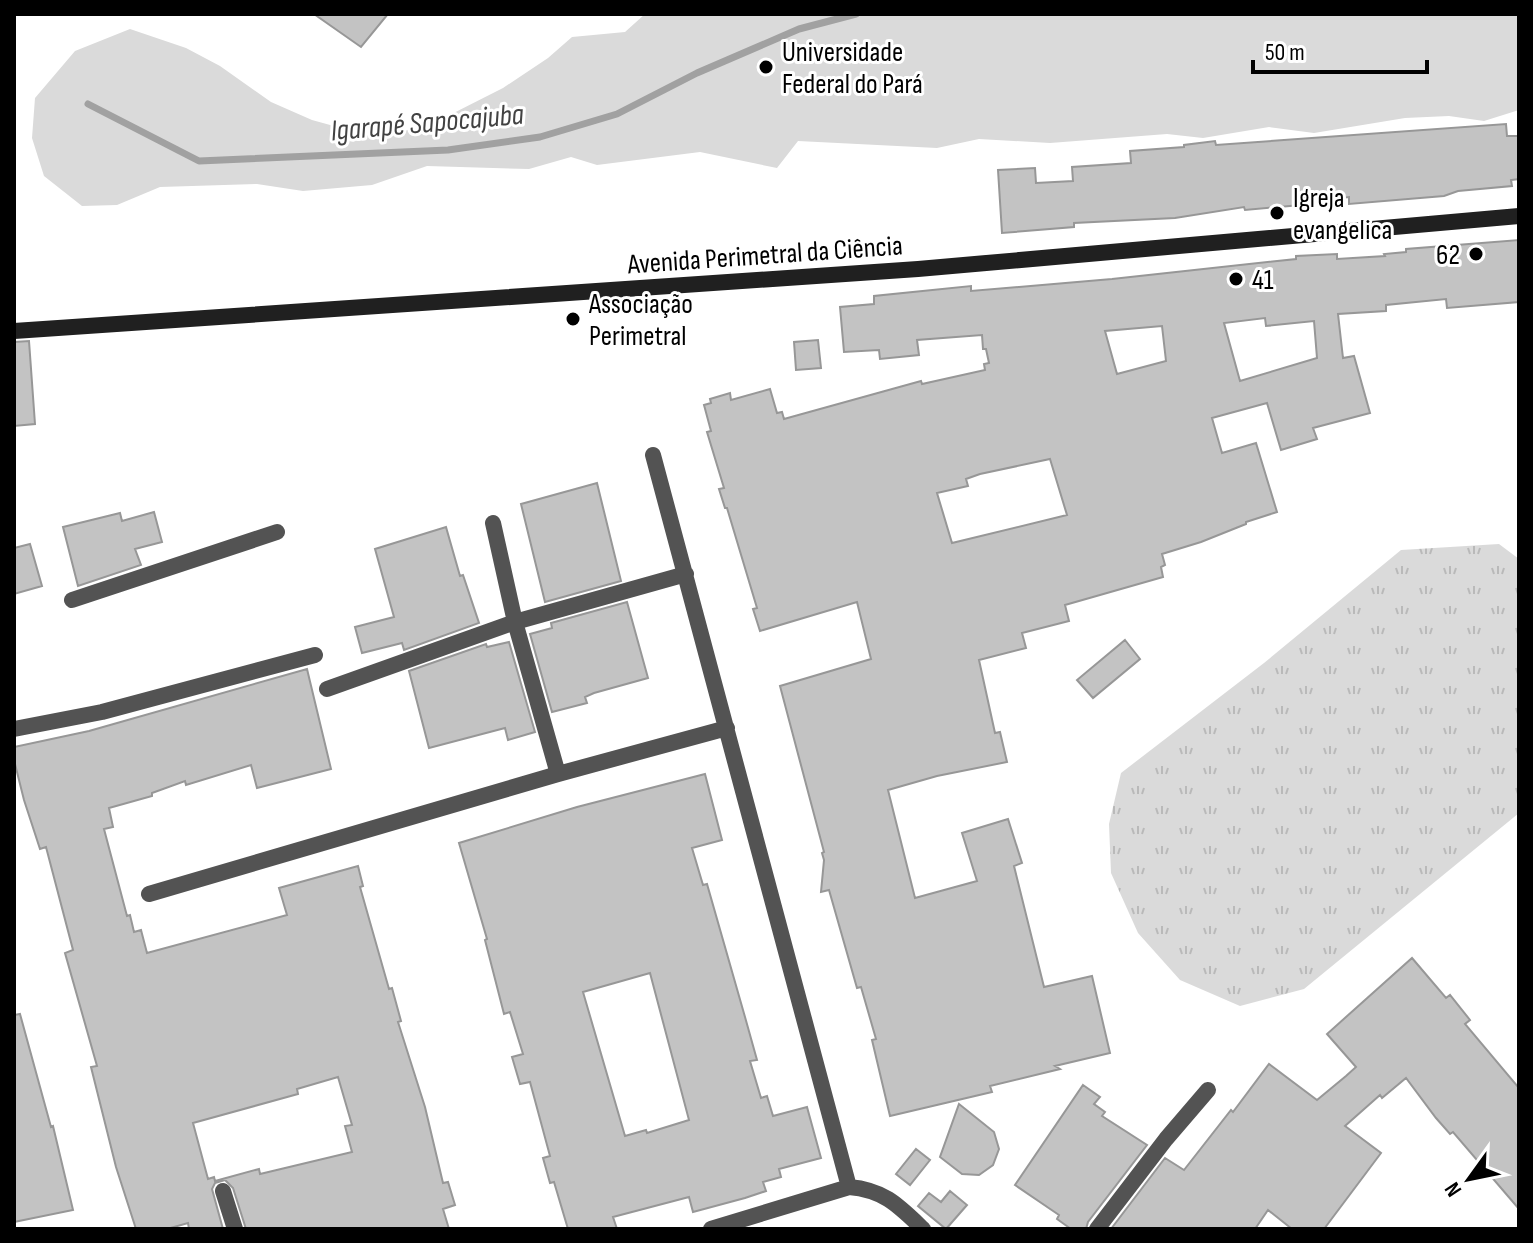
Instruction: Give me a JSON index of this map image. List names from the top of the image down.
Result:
{
  "streets": {
    "main road": ["Avenida Perimetral da Ciência"]
  },
  "water": ["Igarapé Sapocajuba"],
  "places": [
    "Universidade Federal do Pará",
    "Igreja evangelica",
    "62",
    "41",
    "Associação Perimetral"
  ],
  "scale_bar": "50 m",
  "north": "bottom left"
}
